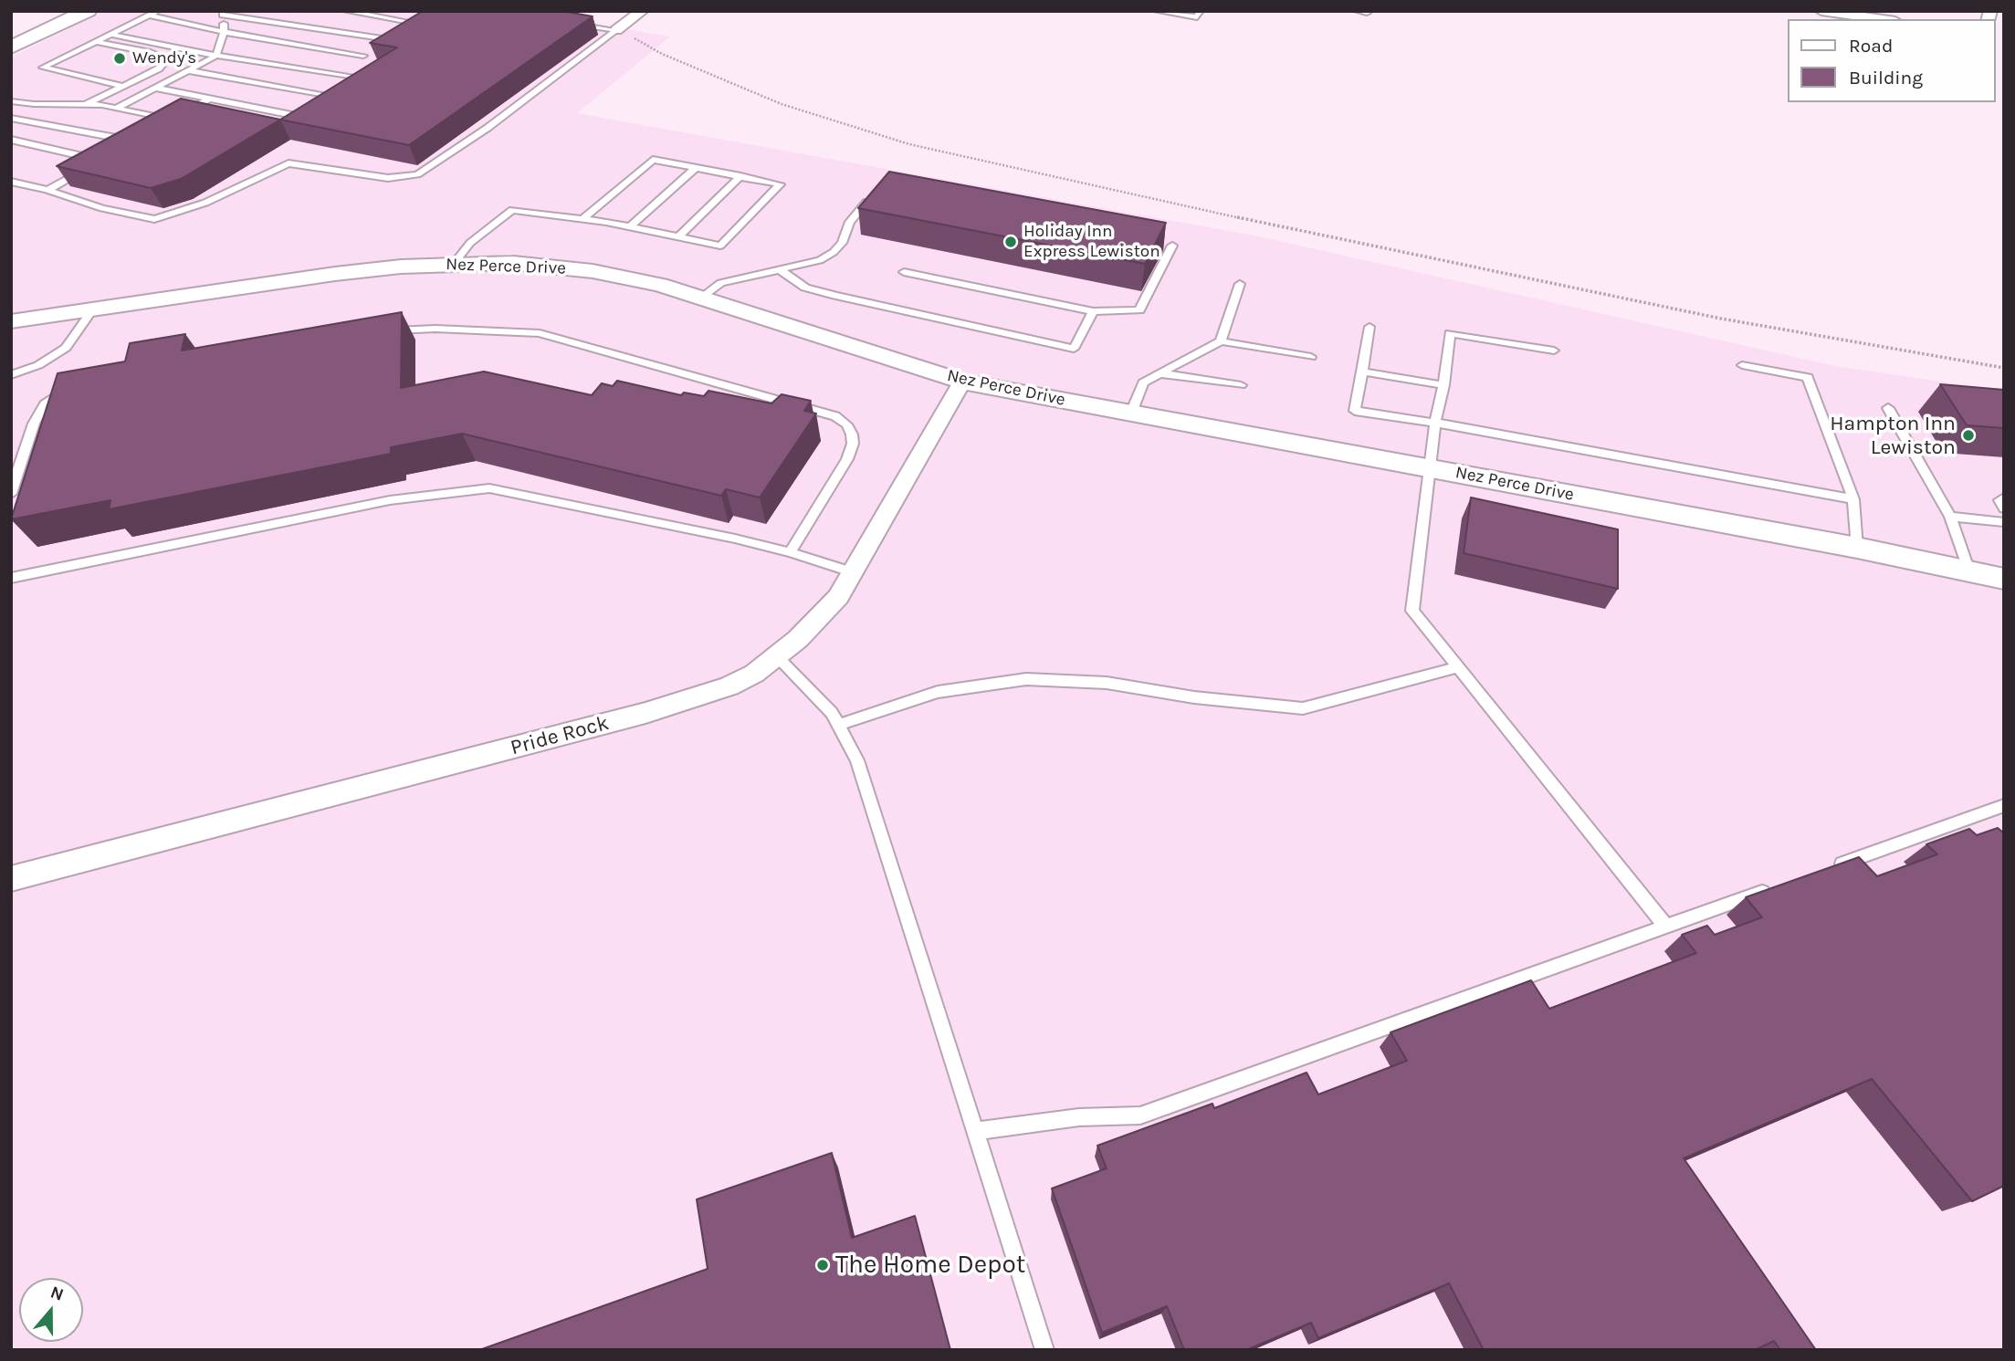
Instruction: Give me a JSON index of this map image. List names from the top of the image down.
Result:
{
  "streets": {
    "street": ["Nez Perce Drive", "Pride Rock"]
  },
  "crossings": [
    ["Nez Perce Drive", "Pride Rock"]
  ],
  "places": [
    "Wendy's",
    "Holiday Inn Express Lewiston",
    "Hampton Inn Lewiston",
    "The Home Depot"
  ],
  "legend": ["Road", "Building"],
  "north": "top"
}
